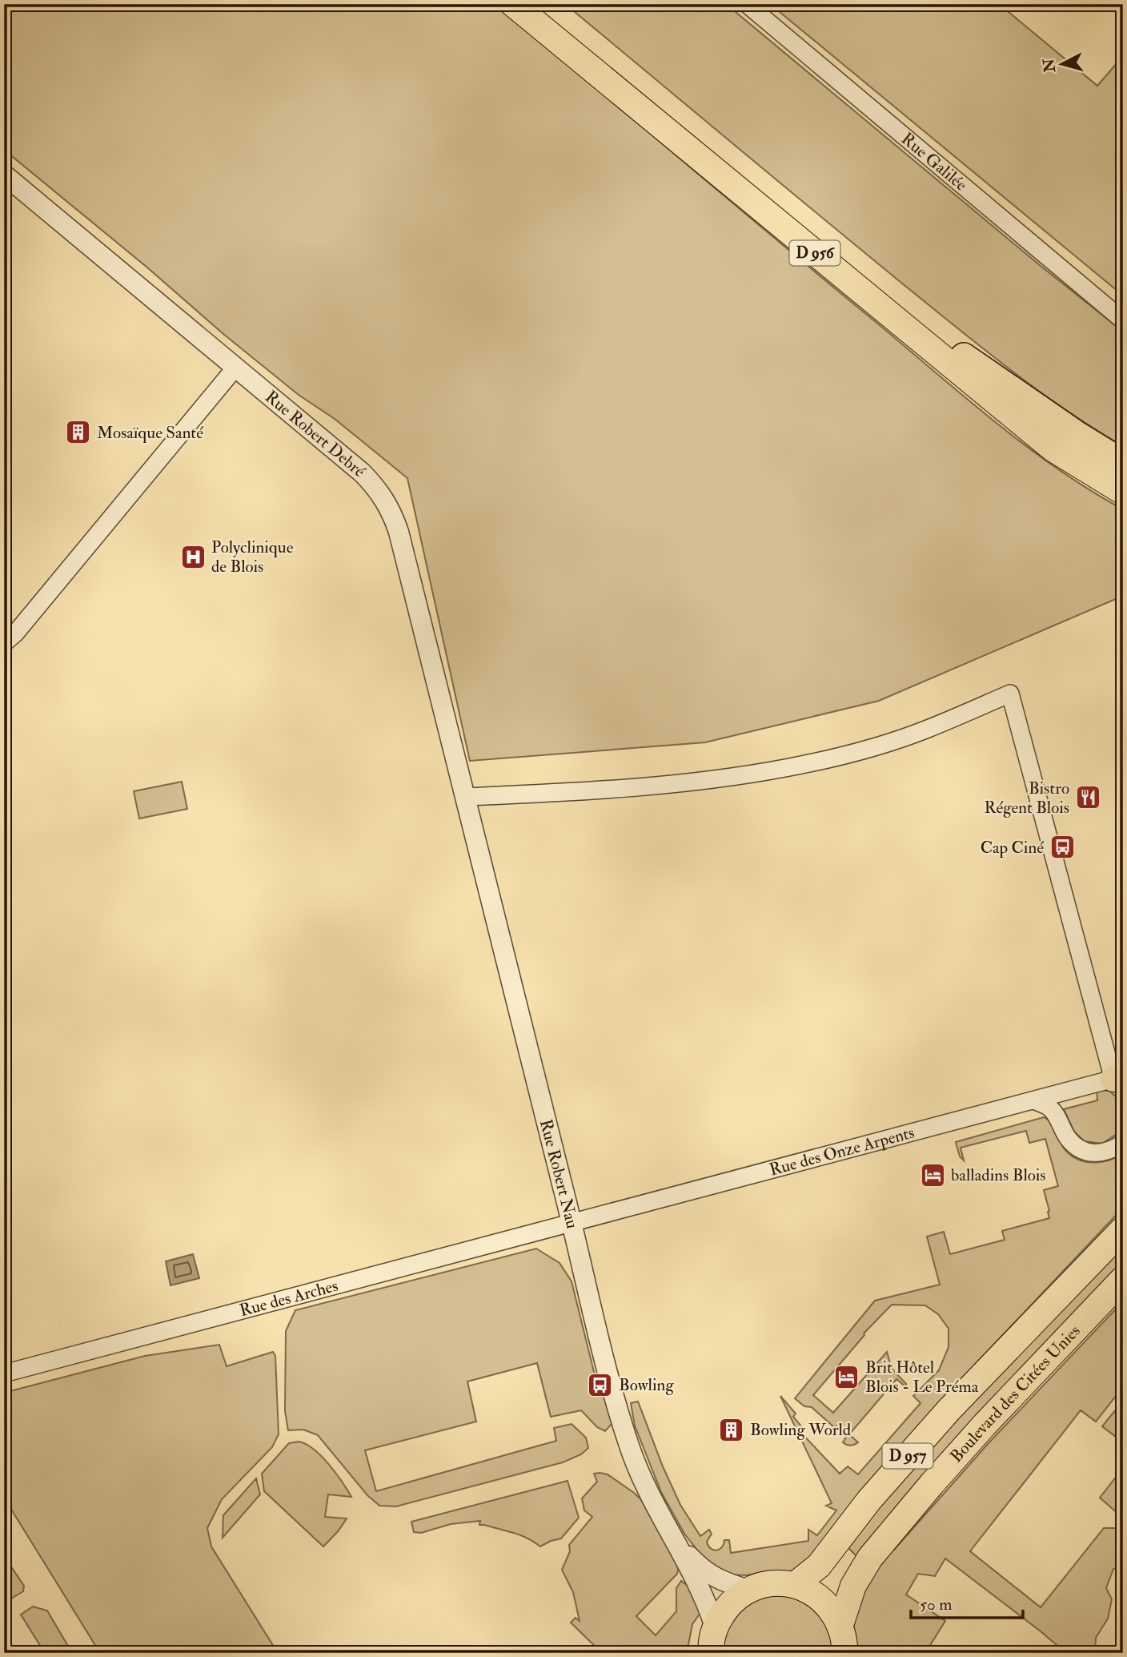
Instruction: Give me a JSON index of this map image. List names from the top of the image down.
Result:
{
  "streets": {
    "highway": ["D 956"],
    "main road": ["Boulevard des Citées Unies", "D 957"],
    "street": [
      "Rue Galilée",
      "Rue Robert Debré",
      "Rue des Onze Arpents",
      "Rue Robert Nau",
      "Rue des Arches"
    ]
  },
  "crossings": [
    ["Rue Robert Debré", "Rue Robert Nau"],
    ["Rue des Onze Arpents", "Rue Robert Nau"],
    ["Rue des Onze Arpents", "Rue des Arches"],
    ["Rue Robert Nau", "Rue des Arches"]
  ],
  "places": {
    "building": ["Mosaïque Santé", "Bowling World"],
    "hospital": ["Polyclinique de Blois"],
    "restaurant": ["Bistro Régent Blois"],
    "bus stop": ["Cap Ciné", "Bowling"],
    "hotel": ["balladins Blois", "Brit Hôtel Blois - Le Préma"]
  },
  "scale_bar": "50 m",
  "north": "left"
}
